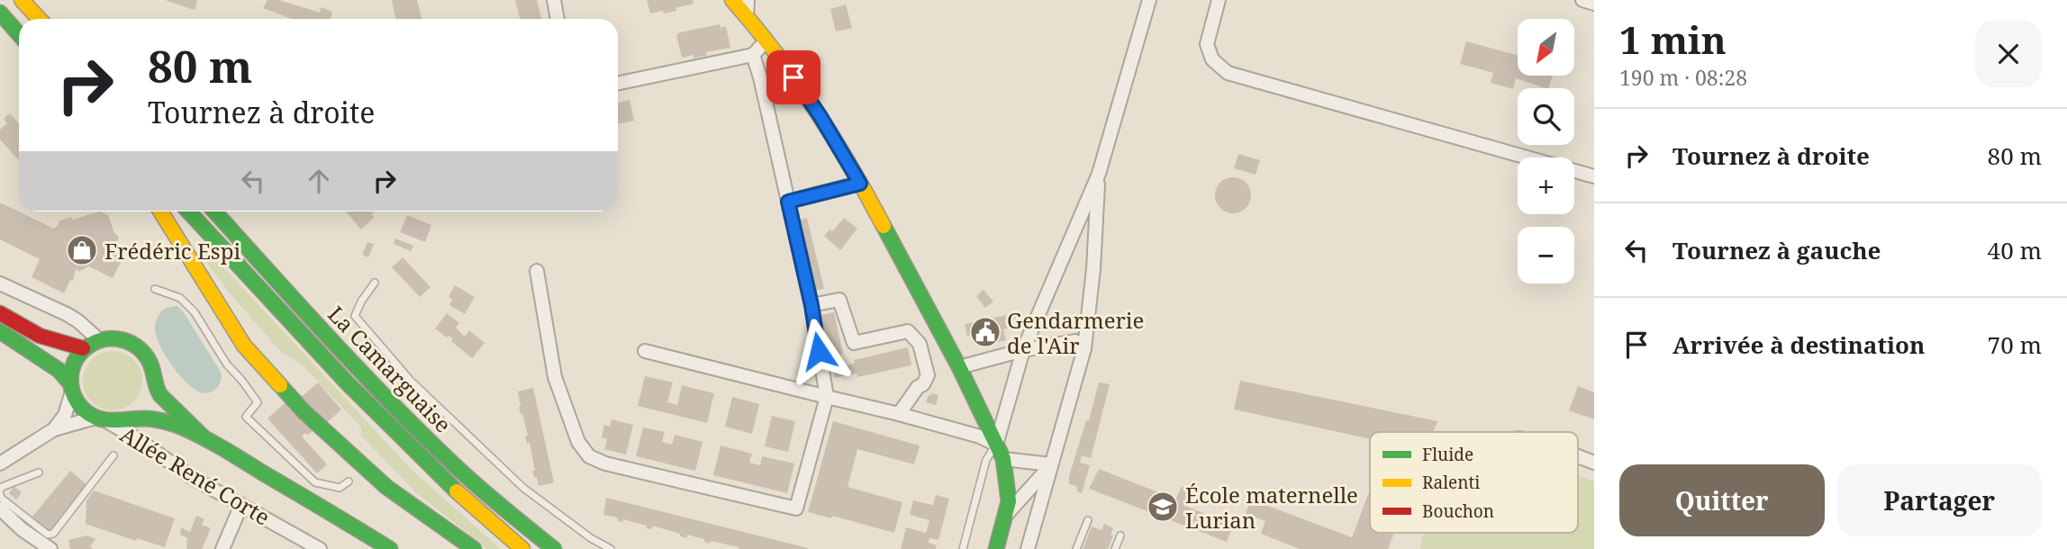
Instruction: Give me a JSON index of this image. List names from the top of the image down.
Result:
{
  "streets": {
    "main road": ["La Camarguaise"],
    "street": ["Allée René Corte"]
  },
  "places": {
    "shop": ["Frédéric Espi"],
    "public building": ["Gendarmerie de l'Air"],
    "school or university": ["École maternelle Lurian"]
  },
  "legend": ["Fluide", "Ralenti", "Bouchon"],
  "north": "bottom left",
  "page": {
    "heading": ["1 min", "190 m · 08:28"],
    "map_buttons": ["+", "−"],
    "turn": ["80 m", "Tournez à droite"],
    "list": [
      {
        "name": "Tournez à droite",
        "value": "80 m"
      },
      {
        "name": "Tournez à gauche",
        "value": "40 m"
      },
      {
        "name": "Arrivée à destination",
        "value": "70 m"
      }
    ],
    "buttons": ["Quitter", "Partager"]
  }
}
